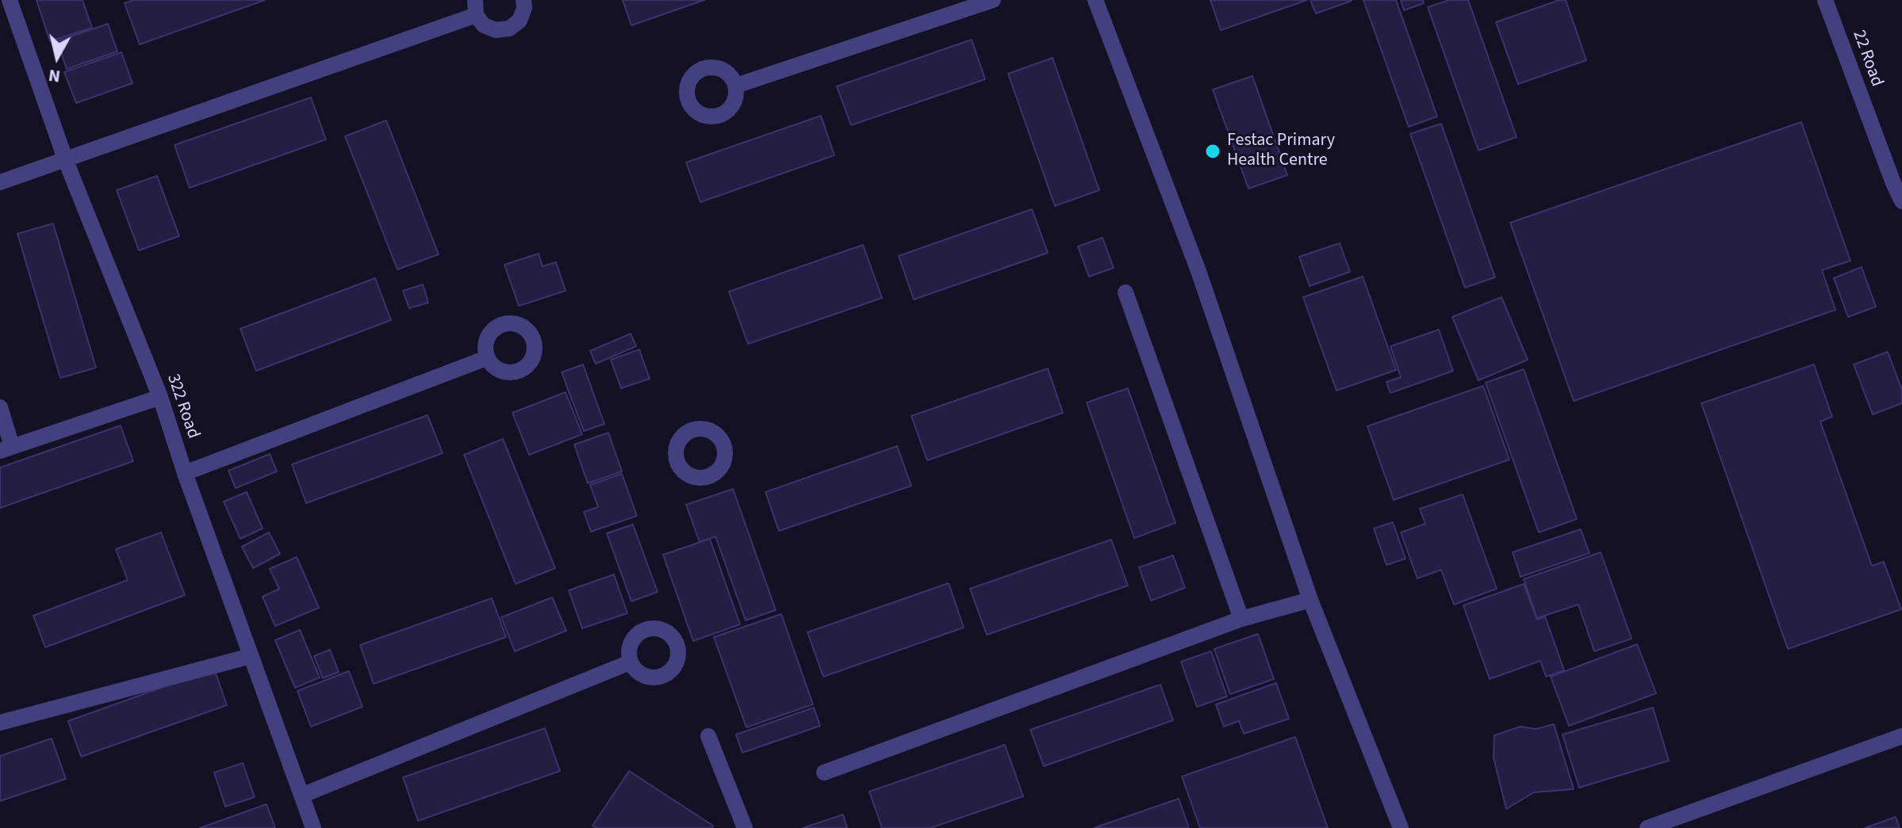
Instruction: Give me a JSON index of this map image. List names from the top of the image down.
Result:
{
  "streets": {
    "street": ["22 Road", "322 Road"]
  },
  "places": ["Festac Primary Health Centre"],
  "north": "bottom"
}
